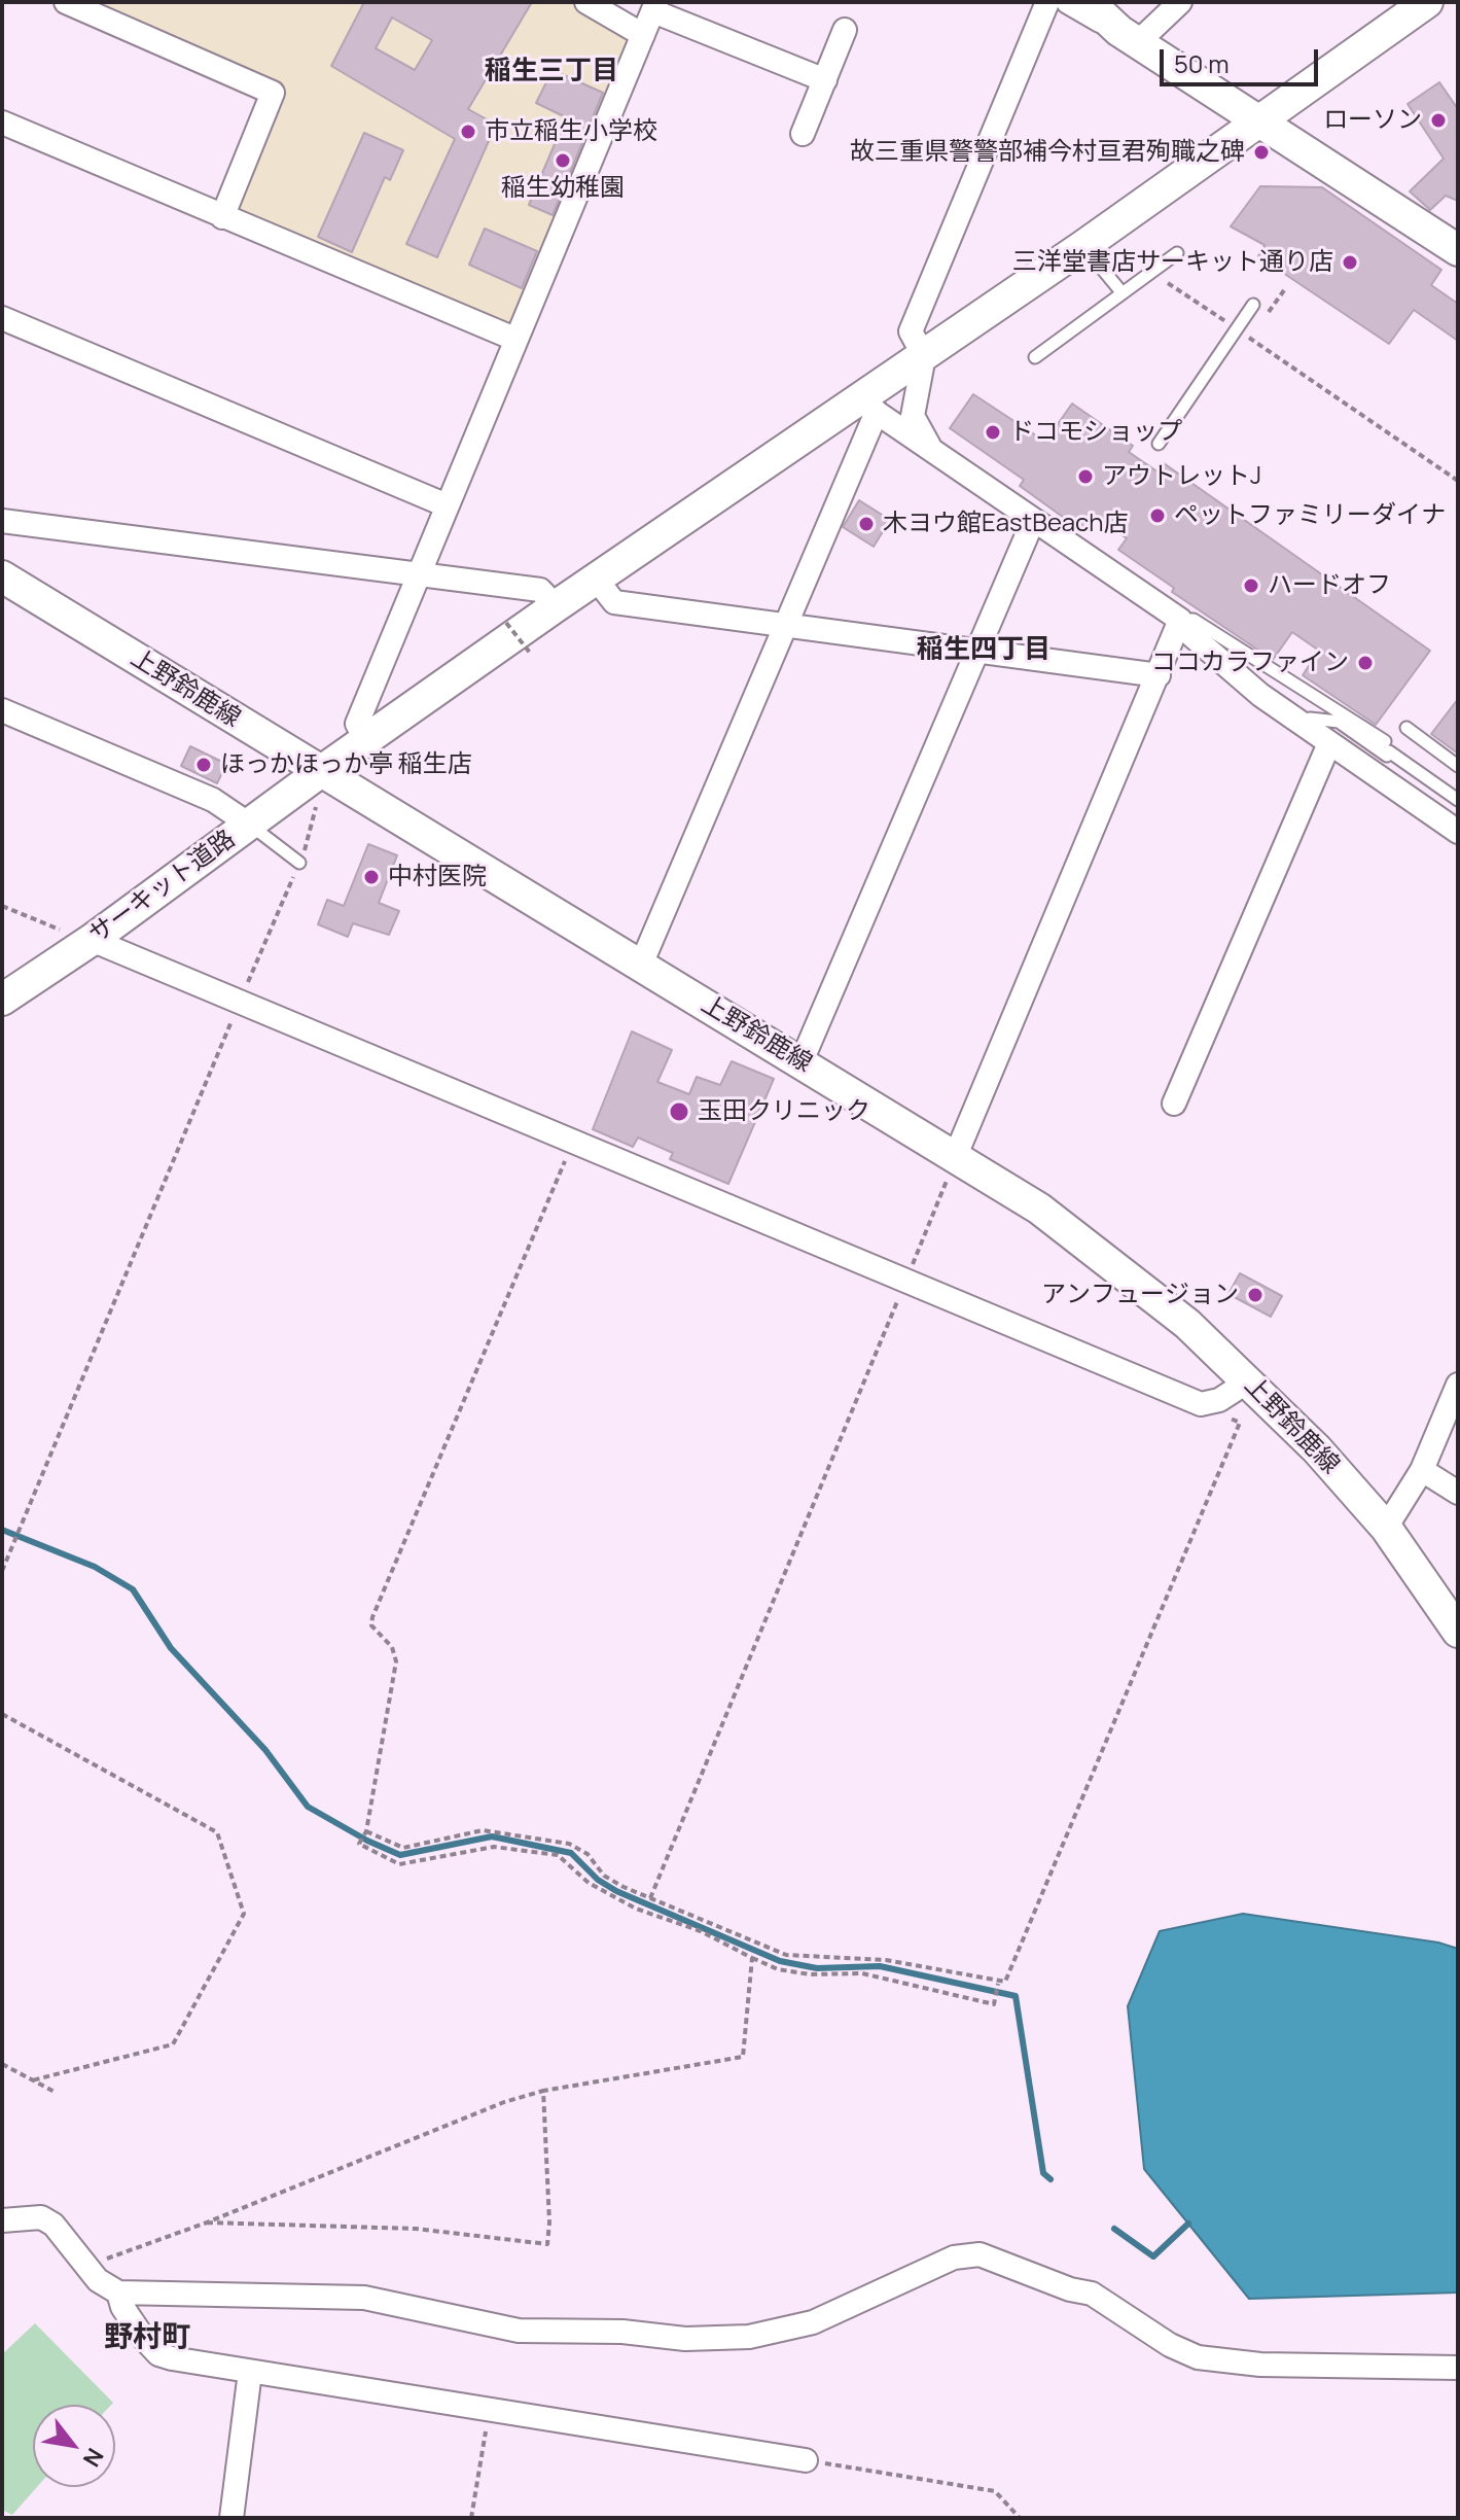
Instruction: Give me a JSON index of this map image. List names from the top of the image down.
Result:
{
  "streets": {
    "street": ["上野鈴鹿線", "サーキット道路"]
  },
  "crossings": [
    ["上野鈴鹿線", "サーキット道路"]
  ],
  "districts": ["稲生三丁目", "稲生四丁目", "野村町"],
  "places": [
    "ローソン",
    "市立稲生小学校",
    "故三重県警警部補今村亘君殉職之碑",
    "稲生幼稚園",
    "三洋堂書店サーキット通り店",
    "ドコモショップ",
    "アウトレットJ",
    "ペットファミリーダイナ",
    "木ヨウ館EastBeach店",
    "ハードオフ",
    "ココカラファイン",
    "ほっかほっか亭 稲生店",
    "中村医院",
    "玉田クリニック",
    "アンフュージョン"
  ],
  "scale_bar": "50 m",
  "north": "bottom right"
}
